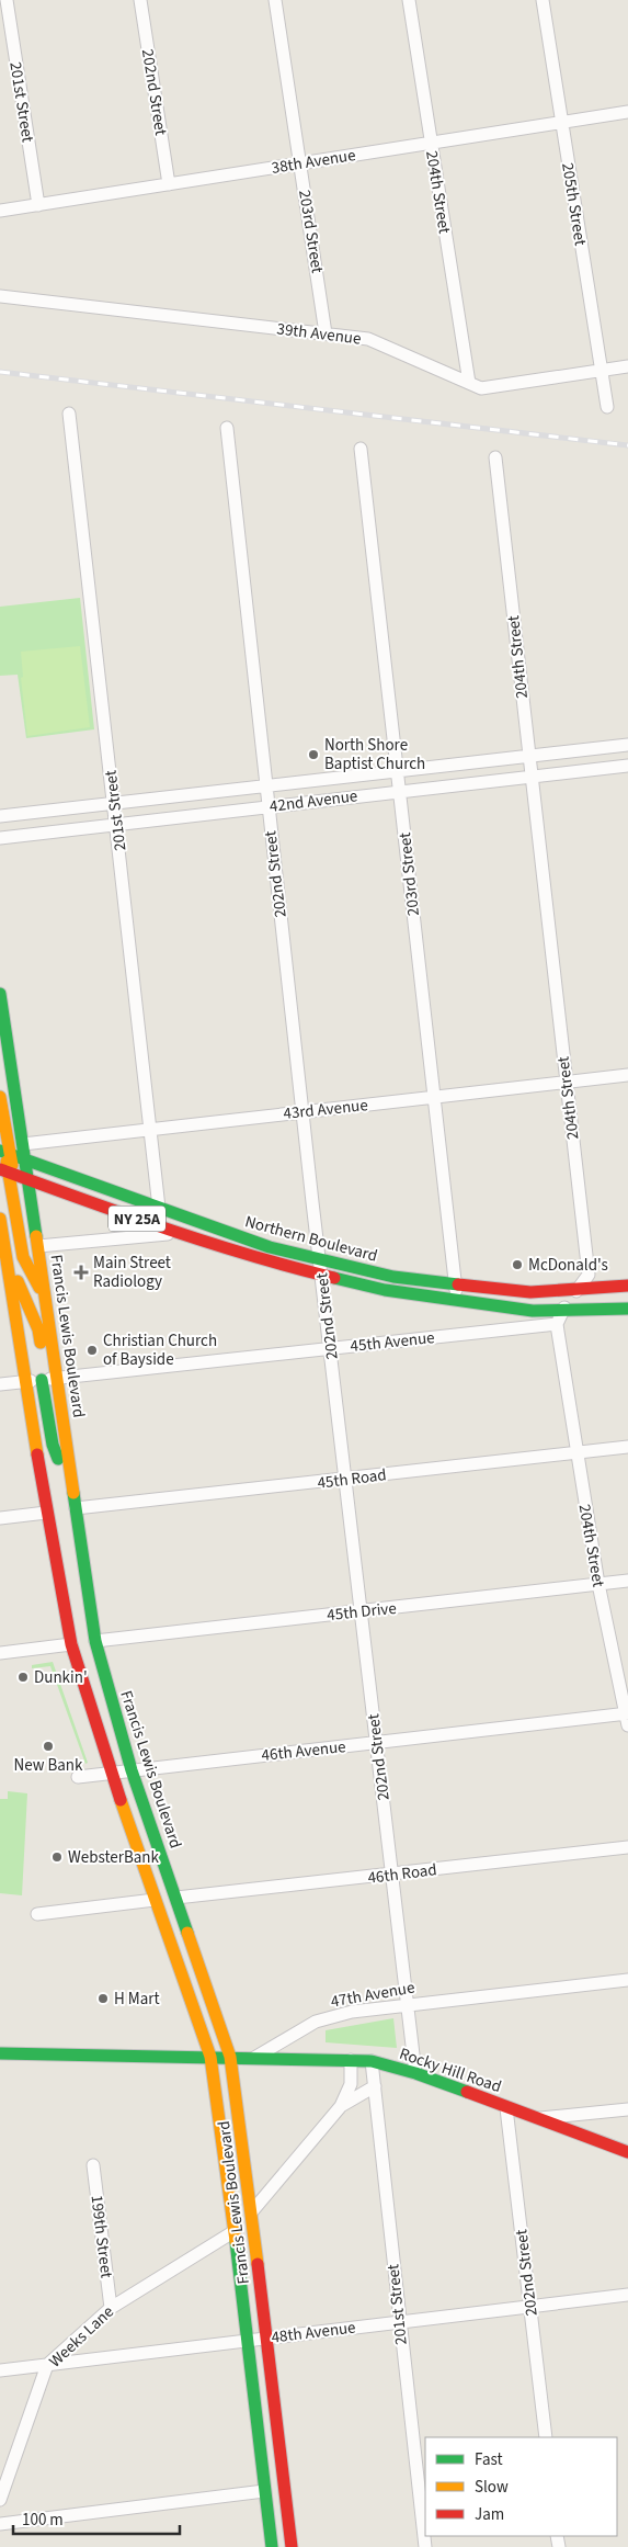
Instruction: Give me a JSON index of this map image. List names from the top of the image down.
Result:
{
  "streets": {
    "main road": [
      "NY 25A",
      "Northern Boulevard",
      "Francis Lewis Boulevard",
      "Rocky Hill Road"
    ],
    "street": [
      "202nd Street",
      "201st Street",
      "38th Avenue",
      "204th Street",
      "205th Street",
      "203rd Street",
      "39th Avenue",
      "42nd Avenue",
      "43rd Avenue",
      "45th Avenue",
      "45th Road",
      "45th Drive",
      "46th Avenue",
      "46th Road",
      "47th Avenue",
      "199th Street",
      "48th Avenue",
      "Weeks Lane"
    ]
  },
  "crossings": [
    ["202nd Street", "38th Avenue"],
    ["202nd Street", "42nd Avenue"],
    ["202nd Street", "43rd Avenue"],
    ["202nd Street", "Northern Boulevard"],
    ["202nd Street", "45th Avenue"],
    ["202nd Street", "45th Road"],
    ["202nd Street", "45th Drive"],
    ["202nd Street", "46th Avenue"],
    ["202nd Street", "46th Road"],
    ["202nd Street", "47th Avenue"],
    ["202nd Street", "Rocky Hill Road"],
    ["202nd Street", "48th Avenue"],
    ["201st Street", "38th Avenue"],
    ["201st Street", "42nd Avenue"],
    ["201st Street", "43rd Avenue"],
    ["201st Street", "Northern Boulevard"],
    ["201st Street", "Rocky Hill Road"],
    ["201st Street", "48th Avenue"],
    ["38th Avenue", "204th Street"],
    ["38th Avenue", "205th Street"],
    ["38th Avenue", "203rd Street"],
    ["204th Street", "39th Avenue"],
    ["204th Street", "42nd Avenue"],
    ["204th Street", "43rd Avenue"],
    ["204th Street", "Northern Boulevard"],
    ["204th Street", "45th Avenue"],
    ["204th Street", "45th Road"],
    ["204th Street", "45th Drive"],
    ["204th Street", "46th Avenue"],
    ["205th Street", "39th Avenue"],
    ["203rd Street", "39th Avenue"],
    ["203rd Street", "42nd Avenue"],
    ["203rd Street", "43rd Avenue"],
    ["203rd Street", "Northern Boulevard"],
    ["43rd Avenue", "Francis Lewis Boulevard"],
    ["Northern Boulevard", "Francis Lewis Boulevard"],
    ["Francis Lewis Boulevard", "45th Avenue"],
    ["Francis Lewis Boulevard", "45th Road"],
    ["Francis Lewis Boulevard", "45th Drive"],
    ["Francis Lewis Boulevard", "46th Avenue"],
    ["Francis Lewis Boulevard", "46th Road"],
    ["Francis Lewis Boulevard", "48th Avenue"],
    ["Francis Lewis Boulevard", "Weeks Lane"],
    ["47th Avenue", "Rocky Hill Road"],
    ["199th Street", "Weeks Lane"],
    ["48th Avenue", "Weeks Lane"]
  ],
  "places": {
    "other": [
      "North Shore Baptist Church",
      "McDonald's",
      "Christian Church of Bayside",
      "Dunkin'",
      "New Bank",
      "WebsterBank",
      "H Mart"
    ],
    "health": ["Main Street Radiology"]
  },
  "legend": ["Fast", "Slow", "Jam"],
  "scale_bar": "100 m"
}
